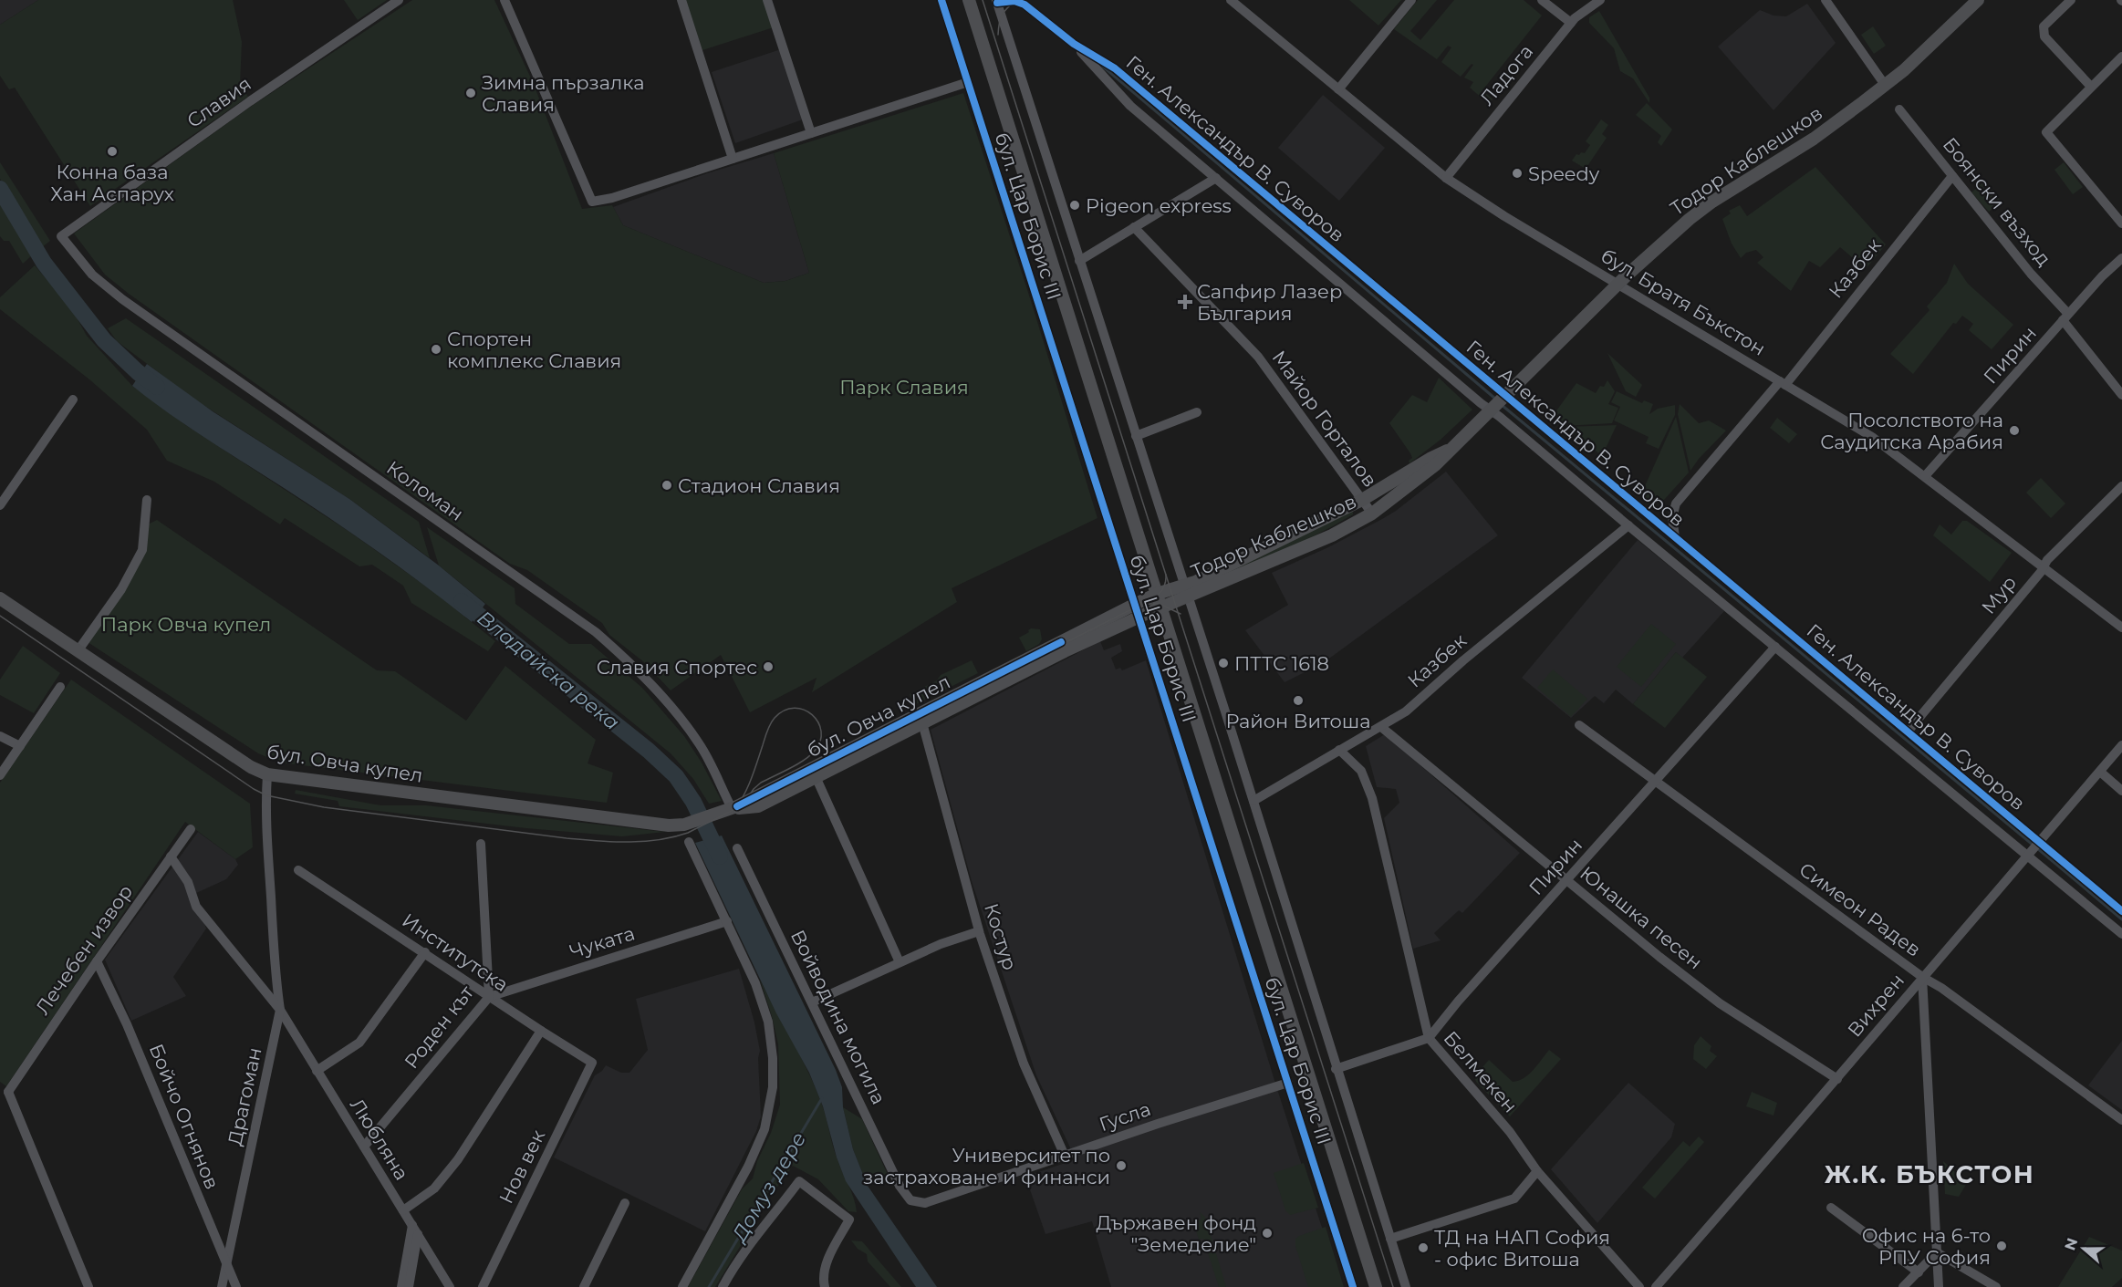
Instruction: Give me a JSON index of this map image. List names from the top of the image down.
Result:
{
  "streets": {
    "main road": ["Тодор Каблешков", "бул. Цар Борис III", "бул. Овча купел"],
    "street": [
      "Ладога",
      "Славия",
      "Ген. Александър В. Суворов",
      "Боянски възход",
      "Казбек",
      "бул. Братя Бъкстон",
      "Пирин",
      "Майор Горталов",
      "Коломан",
      "Мур",
      "Симеон Радев",
      "Юнашка песен",
      "Костур",
      "Чуката",
      "Лечебен извор",
      "Институтска",
      "Вихрен",
      "Войводина могила",
      "Роден кът",
      "Белмекен",
      "Драгоман",
      "Бойчо Огнянов",
      "Гусла",
      "Любляна",
      "Нов век"
    ]
  },
  "crossings": [
    ["Ладога", "бул. Братя Бъкстон"],
    ["Славия", "Коломан"],
    ["Ген. Александър В. Суворов", "Тодор Каблешков"],
    ["Ген. Александър В. Суворов", "бул. Цар Борис III"],
    ["Ген. Александър В. Суворов", "Казбек"],
    ["Ген. Александър В. Суворов", "Пирин"],
    ["Ген. Александър В. Суворов", "Мур"],
    ["Ген. Александър В. Суворов", "Вихрен"],
    ["Тодор Каблешков", "бул. Цар Борис III"],
    ["Тодор Каблешков", "бул. Братя Бъкстон"],
    ["Тодор Каблешков", "Майор Горталов"],
    ["Тодор Каблешков", "бул. Овча купел"],
    ["Боянски възход", "Казбек"],
    ["Боянски възход", "Пирин"],
    ["бул. Цар Борис III", "Казбек"],
    ["бул. Цар Борис III", "бул. Овча купел"],
    ["бул. Цар Борис III", "Гусла"],
    ["Казбек", "бул. Братя Бъкстон"],
    ["Казбек", "Юнашка песен"],
    ["Казбек", "Белмекен"],
    ["бул. Братя Бъкстон", "Пирин"],
    ["бул. Братя Бъкстон", "Мур"],
    ["Пирин", "Симеон Радев"],
    ["Пирин", "Юнашка песен"],
    ["Пирин", "Белмекен"],
    ["Коломан", "бул. Овча купел"],
    ["бул. Овча купел", "Костур"],
    ["бул. Овча купел", "Любляна"],
    ["Симеон Радев", "Вихрен"],
    ["Юнашка песен", "Вихрен"],
    ["Костур", "Гусла"],
    ["Чуката", "Институтска"],
    ["Чуката", "Роден кът"],
    ["Лечебен извор", "Бойчо Огнянов"],
    ["Лечебен извор", "Любляна"],
    ["Институтска", "Роден кът"],
    ["Институтска", "Нов век"],
    ["Войводина могила", "Гусла"],
    ["Роден кът", "Любляна"],
    ["Драгоман", "Бойчо Огнянов"],
    ["Драгоман", "Любляна"]
  ],
  "districts": ["Ж.К. БЪКСТОН"],
  "water": ["Владайска река", "Домуз дере"],
  "parks": ["Парк Славия", "Парк Овча купел"],
  "places": {
    "other": [
      "Зимна пързалка Славия",
      "Конна база Хан Аспарух",
      "Speedy",
      "Pigeon express",
      "Спортен комплекс Славия",
      "Посолството на Саудитска Арабия",
      "Стадион Славия",
      "ПТТС 1618",
      "Славия Спортес",
      "Район Витоша",
      "Университет по застраховане и финанси",
      "Държавен фонд \"Земеделие\"",
      "Офис на 6-то РПУ София",
      "ТД на НАП София - офис Витоша"
    ],
    "health": ["Сапфир Лазер България"]
  },
  "north": "left"
}
